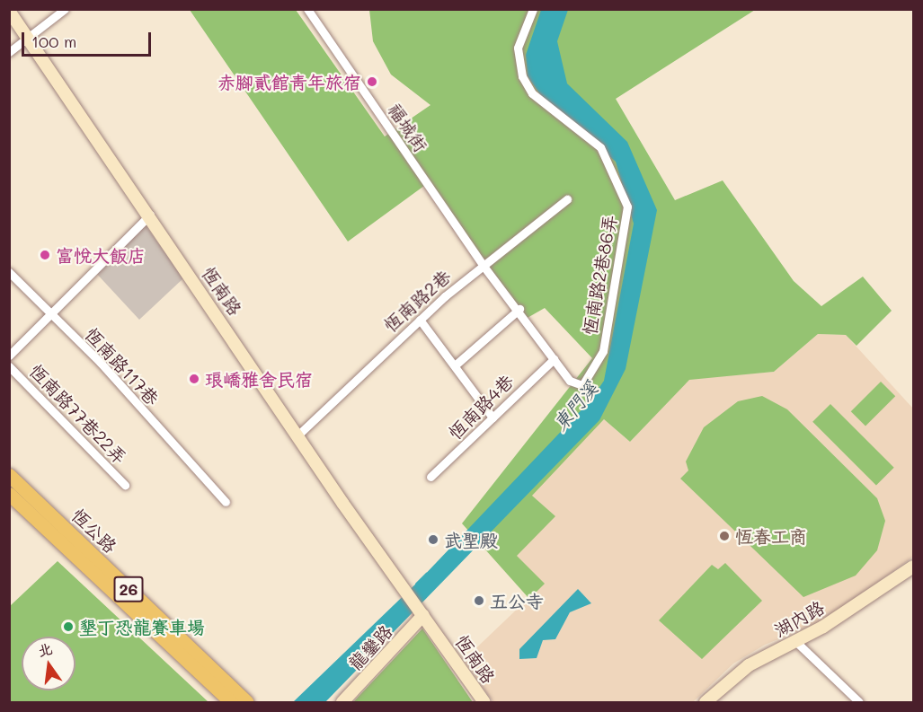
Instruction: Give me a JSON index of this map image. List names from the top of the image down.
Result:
{
  "streets": {
    "main road": ["恆公路", "26"],
    "street": [
      "福城街",
      "恆南路2巷86弄",
      "恆南路",
      "恆南路2巷",
      "恆南路117巷",
      "恆南路4巷",
      "恆南路77巷22弄",
      "湖內路",
      "龍鑾路"
    ]
  },
  "crossings": [
    ["福城街", "恆南路2巷86弄"],
    ["福城街", "恆南路2巷"],
    ["恆南路2巷86弄", "恆南路2巷"],
    ["恆南路2巷86弄", "恆南路4巷"],
    ["恆南路", "恆南路2巷"],
    ["恆南路", "龍鑾路"]
  ],
  "water": ["東門溪"],
  "places": [
    "赤腳貳館青年旅宿",
    "富悅大飯店",
    "琅嶠雅舍民宿",
    "恆春工商",
    "武聖殿",
    "五公寺",
    "墾丁恐龍賽車場"
  ],
  "scale_bar": "100 m",
  "north": "top"
}
